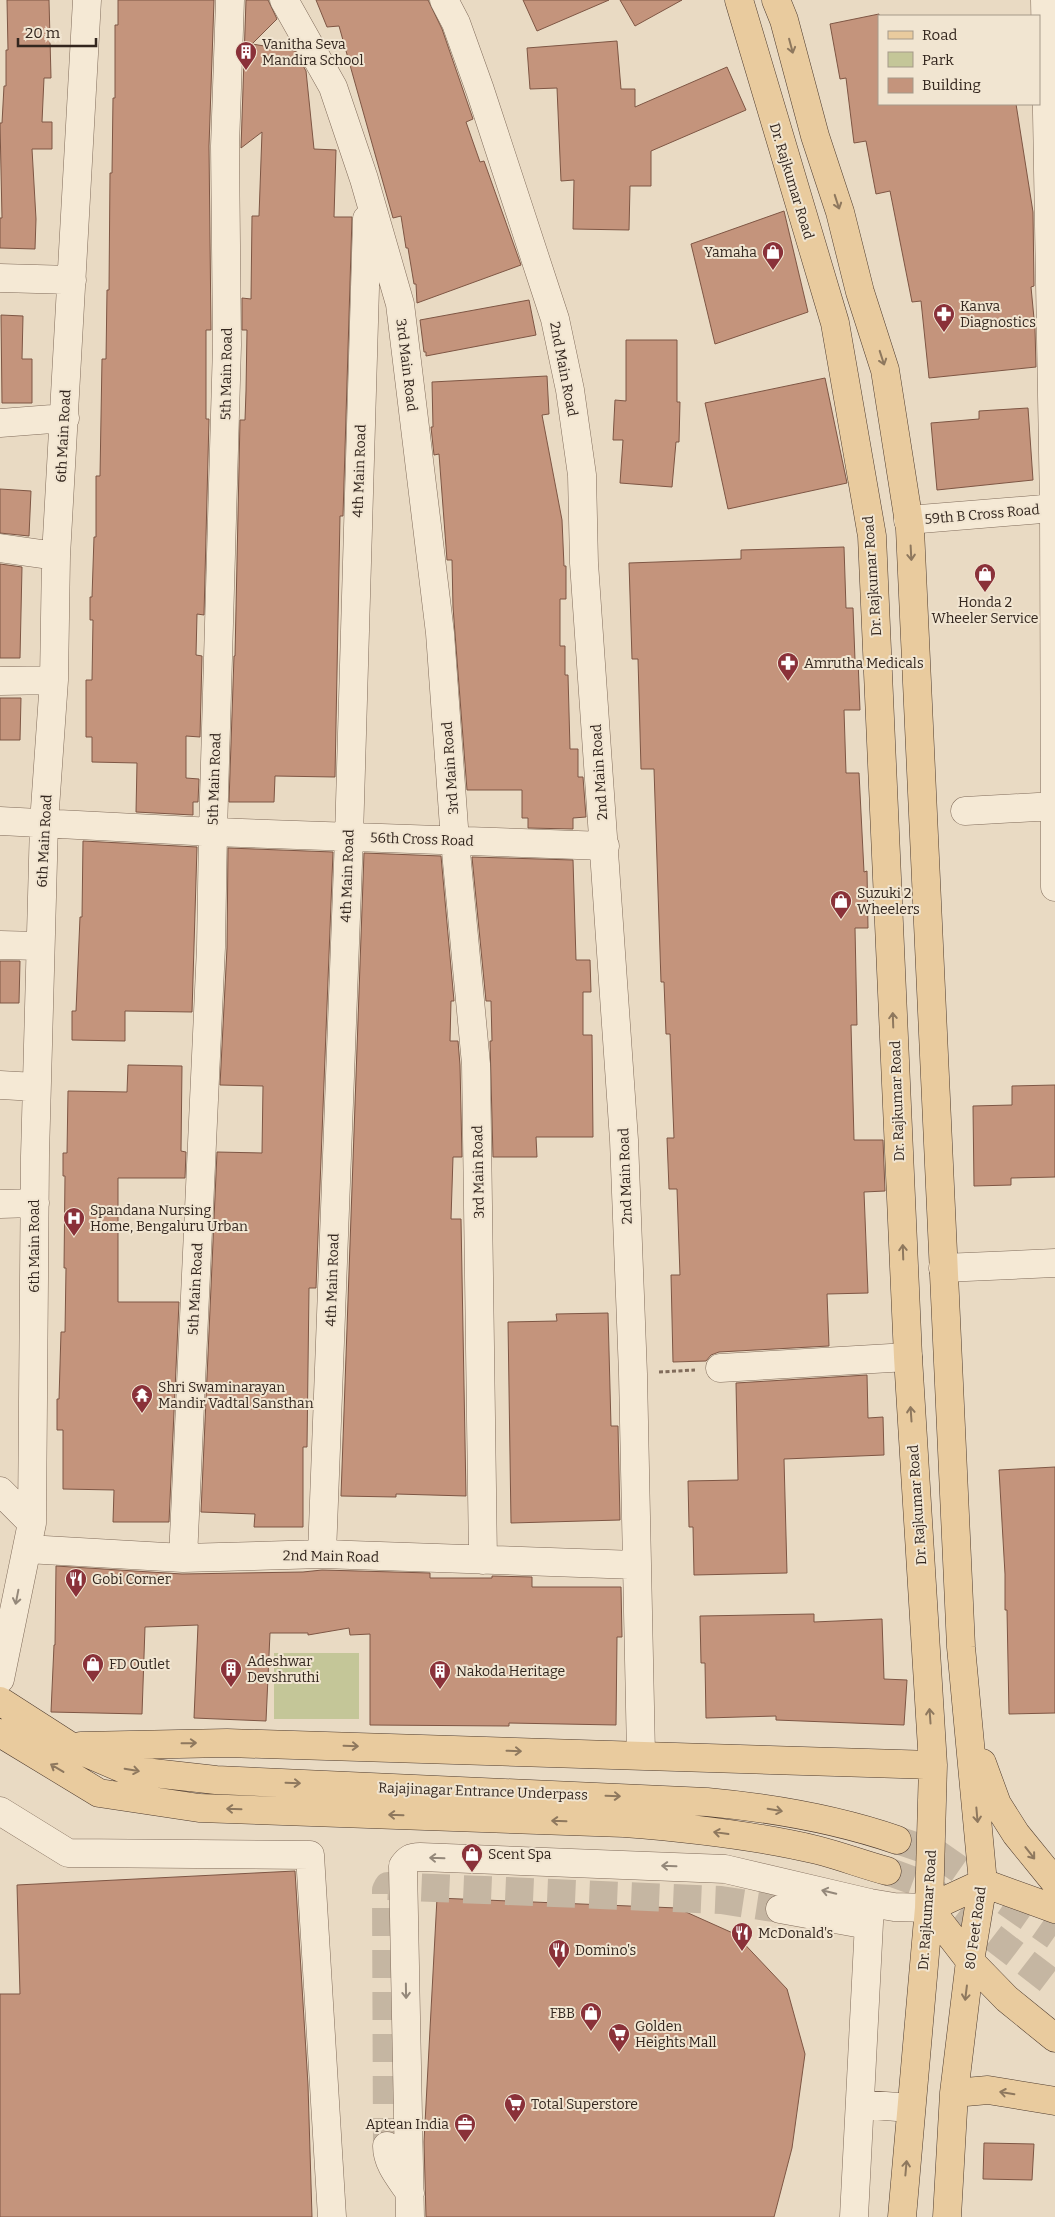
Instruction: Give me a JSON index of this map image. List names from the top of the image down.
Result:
{
  "streets": {
    "main road": ["Dr. Rajkumar Road", "Rajajinagar Entrance Underpass", "80 Feet Road"],
    "street": [
      "3rd Main Road",
      "2nd Main Road",
      "5th Main Road",
      "6th Main Road",
      "4th Main Road",
      "59th B Cross Road",
      "56th Cross Road"
    ]
  },
  "crossings": [
    ["3rd Main Road", "2nd Main Road"],
    ["3rd Main Road", "4th Main Road"],
    ["3rd Main Road", "56th Cross Road"],
    ["2nd Main Road", "5th Main Road"],
    ["2nd Main Road", "6th Main Road"],
    ["2nd Main Road", "4th Main Road"],
    ["2nd Main Road", "56th Cross Road"],
    ["5th Main Road", "56th Cross Road"],
    ["6th Main Road", "56th Cross Road"],
    ["4th Main Road", "56th Cross Road"]
  ],
  "one_way": ["80 Feet Road"],
  "places": {
    "building": ["Vanitha Seva Mandira School", "Adeshwar Devshruthi", "Nakoda Heritage"],
    "shop": [
      "Yamaha",
      "Honda 2 Wheeler Service",
      "Suzuki 2 Wheelers",
      "FD Outlet",
      "Scent Spa",
      "FBB"
    ],
    "pharmacy": ["Kanva Diagnostics", "Amrutha Medicals"],
    "hospital": ["Spandana Nursing Home, Bengaluru Urban"],
    "temple": ["Shri Swaminarayan Mandir Vadtal Sansthan"],
    "restaurant": ["Gobi Corner", "McDonald's", "Domino's"],
    "supermarket": ["Golden Heights Mall", "Total Superstore"],
    "office": ["Aptean India"]
  },
  "legend": ["Road", "Park", "Building"],
  "scale_bar": "20 m"
}
